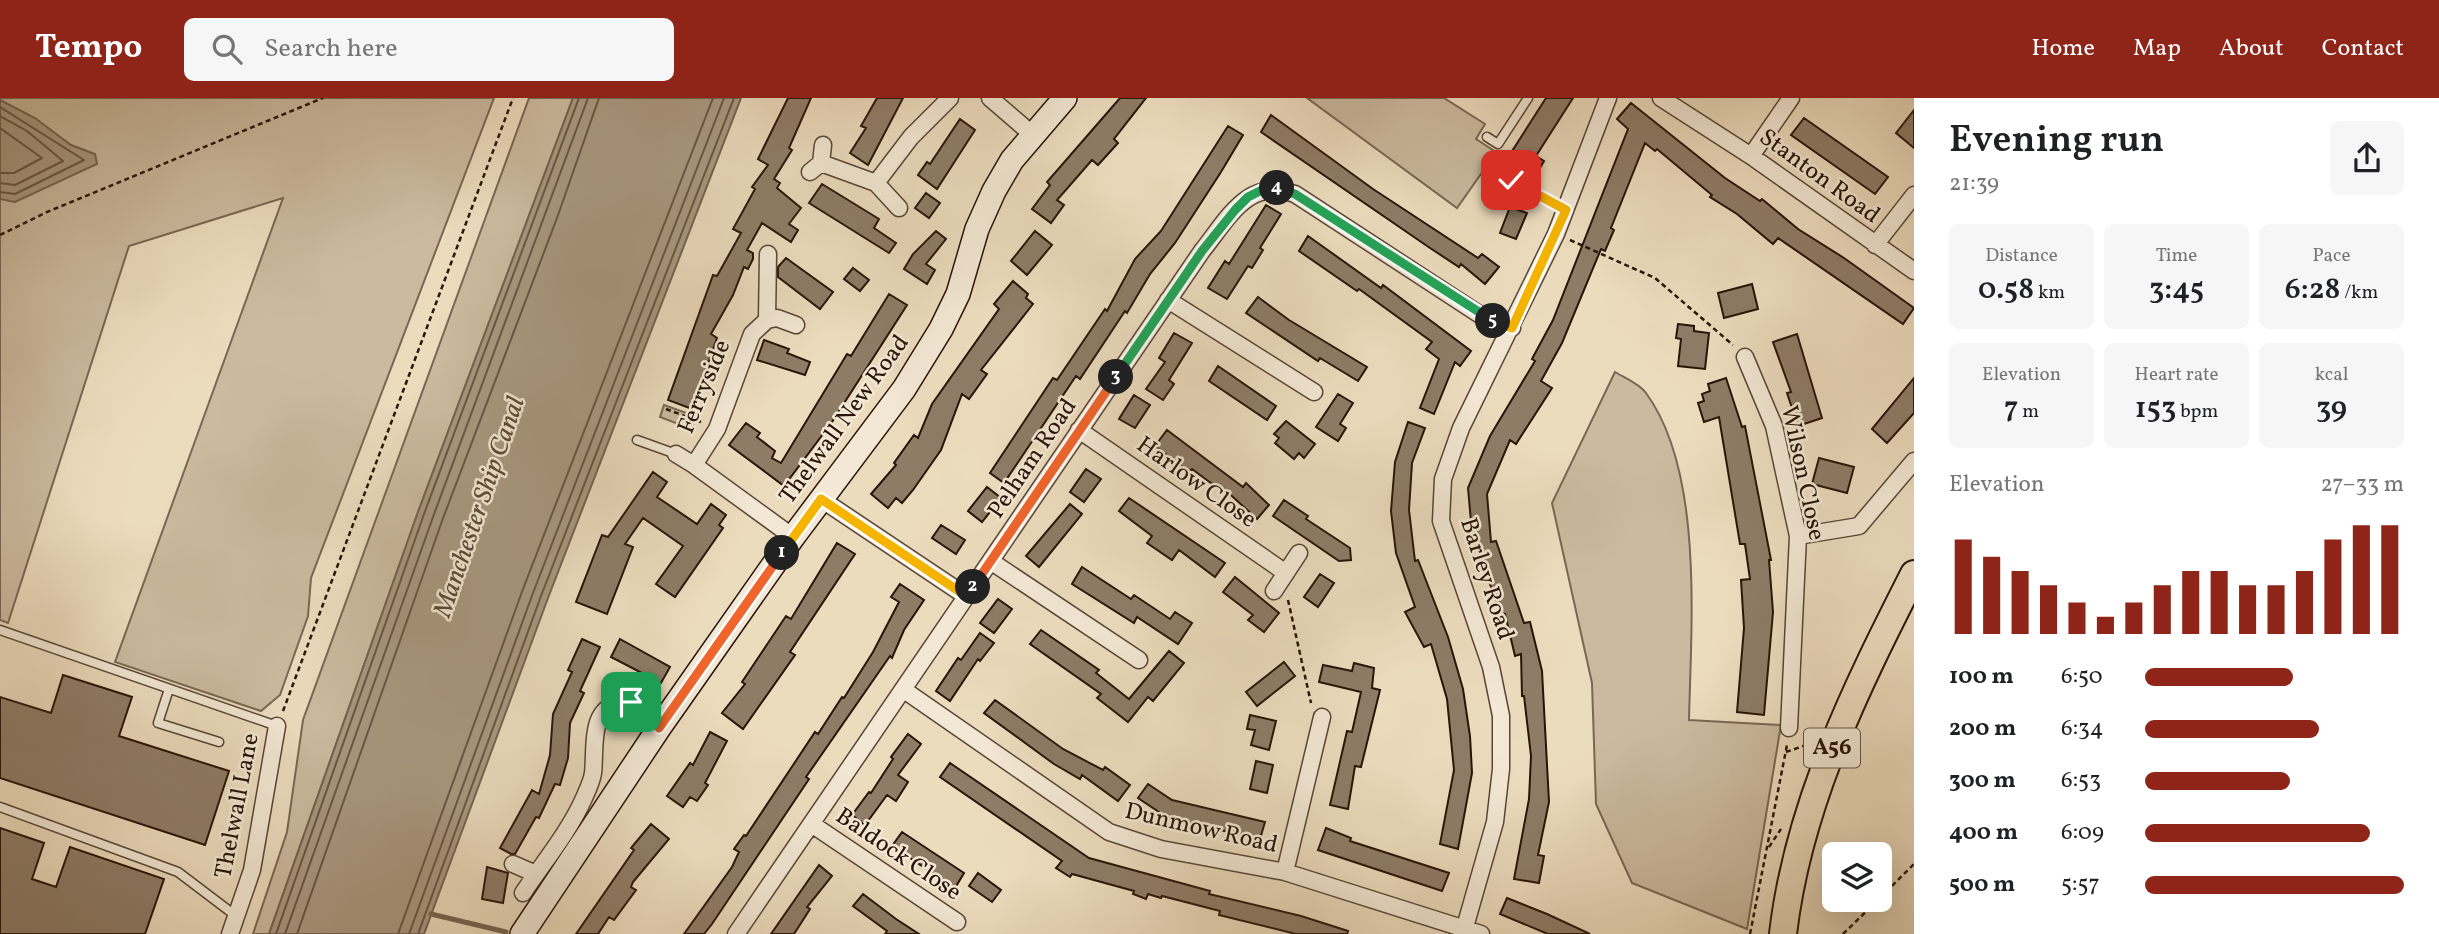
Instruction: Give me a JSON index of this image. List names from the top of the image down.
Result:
{
  "streets": {
    "main road": ["Thelwall New Road", "A56"],
    "street": [
      "Stanton Road",
      "Ferryside",
      "Pelham Road",
      "Wilson Close",
      "Harlow Close",
      "Barley Road",
      "Thelwall Lane",
      "Dunmow Road",
      "Baldock Close"
    ]
  },
  "crossings": [
    ["Ferryside", "Thelwall New Road"],
    ["Pelham Road", "Harlow Close"],
    ["Pelham Road", "Barley Road"],
    ["Pelham Road", "Dunmow Road"],
    ["Pelham Road", "Baldock Close"],
    ["Barley Road", "Dunmow Road"]
  ],
  "water": ["Manchester Ship Canal"],
  "page": {
    "header": "Tempo",
    "search": "Search here",
    "nav": [
      "Home",
      "Map",
      "About",
      "Contact"
    ],
    "heading": ["Evening run", "21:39"],
    "pins": [
      "4",
      "5",
      "3",
      "1",
      "2"
    ],
    "stats": [
      ["Distance", "0.58 km"],
      ["Time", "3:45"],
      ["Pace", "6:28 /km"],
      ["Elevation", "7 m"],
      ["Heart rate", "153 bpm"],
      ["kcal", "39"]
    ],
    "chart": ["Elevation", "27–33 m"],
    "list": [
      {
        "name": "100 m",
        "note": "6:50"
      },
      {
        "name": "200 m",
        "note": "6:34"
      },
      {
        "name": "300 m",
        "note": "6:53"
      },
      {
        "name": "400 m",
        "note": "6:09"
      },
      {
        "name": "500 m",
        "note": "5:57"
      }
    ]
  }
}
